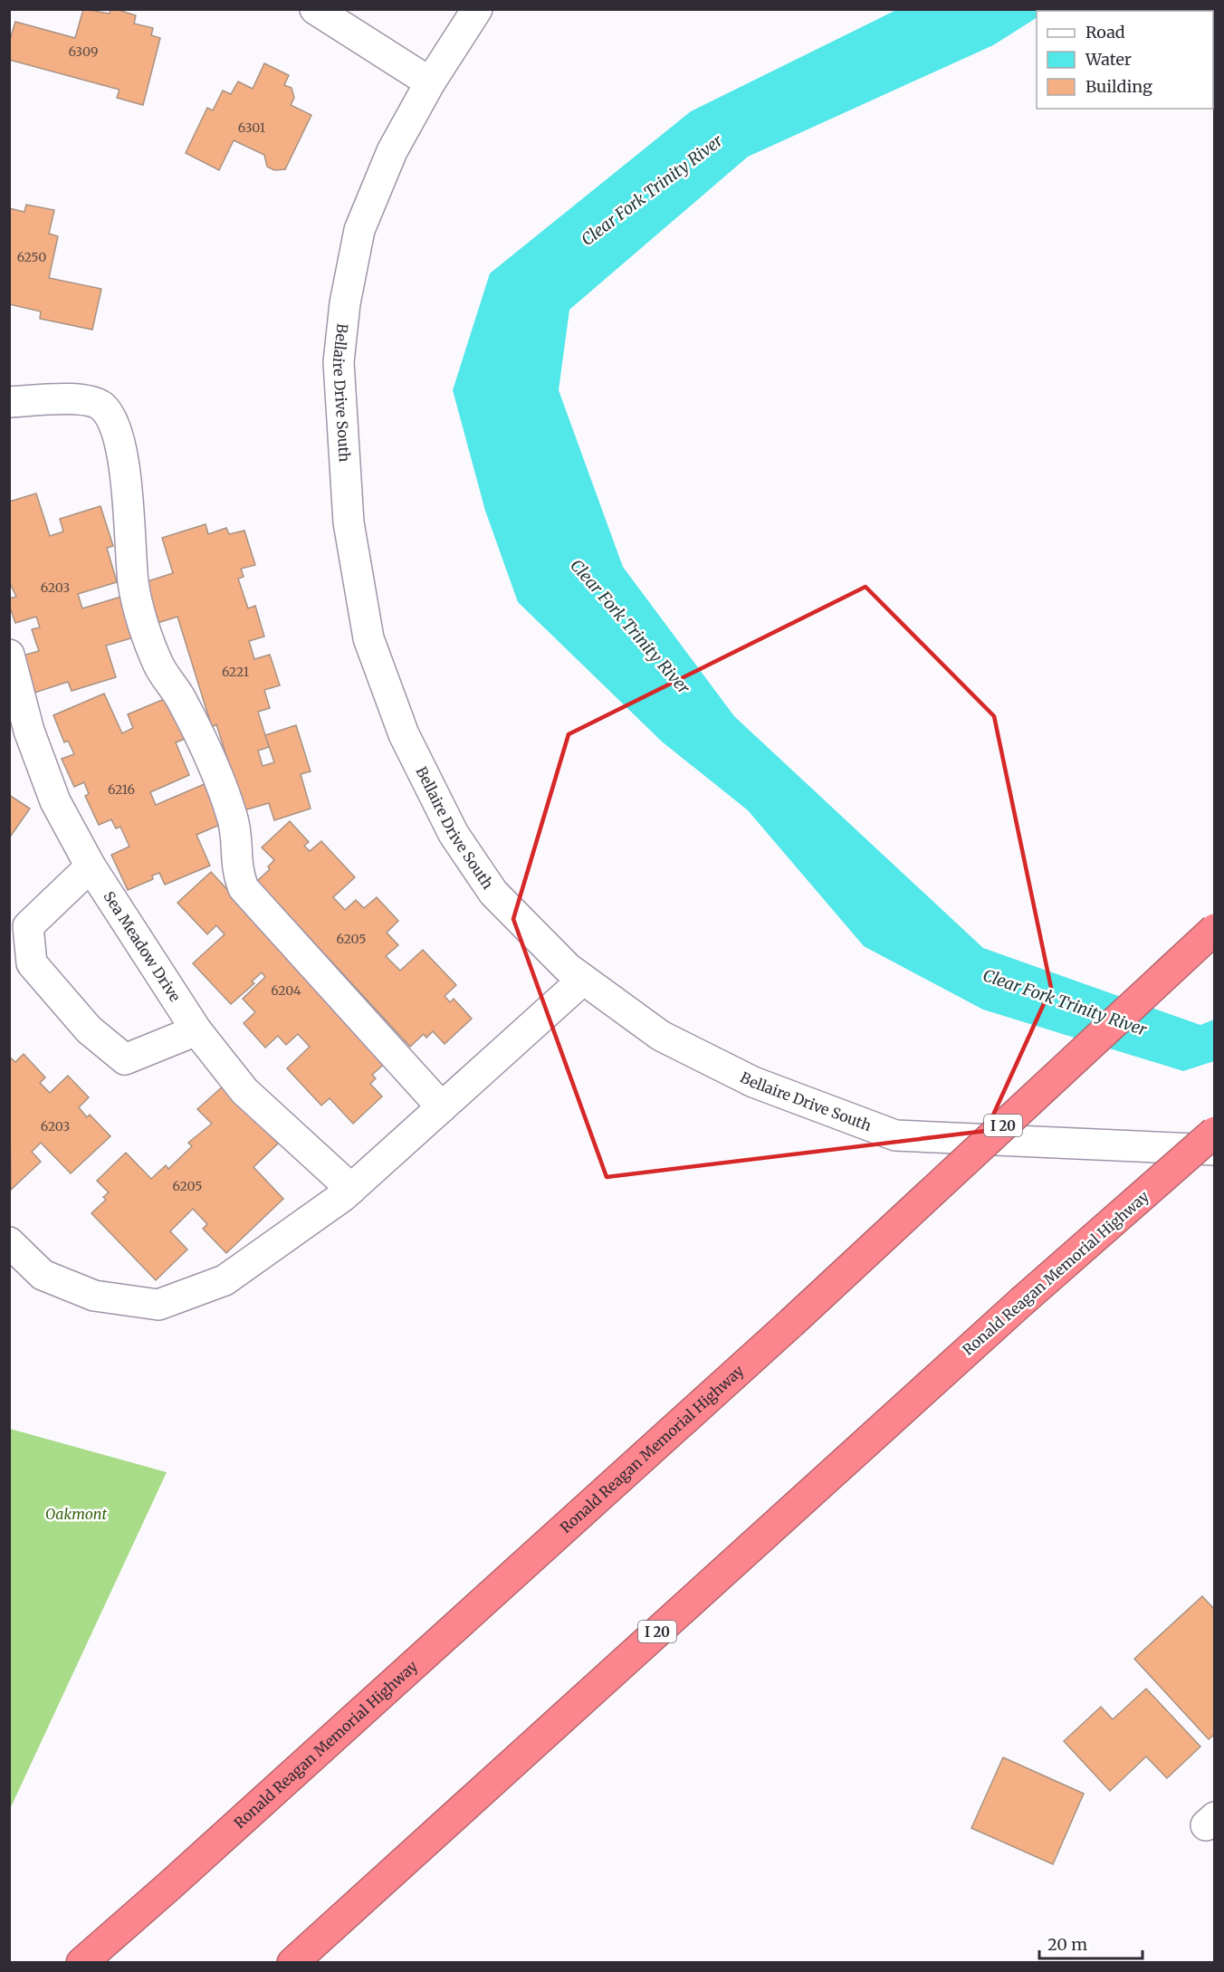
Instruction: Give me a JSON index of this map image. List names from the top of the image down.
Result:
{
  "streets": {
    "highway": ["I 20", "Ronald Reagan Memorial Highway"],
    "street": ["Bellaire Drive South", "Sea Meadow Drive"]
  },
  "water": ["Clear Fork Trinity River"],
  "parks": ["Oakmont"],
  "house_numbers": [
    "6309",
    "6301",
    "6250",
    "6203",
    "6221",
    "6216",
    "6205",
    "6204",
    "6203",
    "6205"
  ],
  "legend": ["Road", "Water", "Building"],
  "scale_bar": "20 m"
}
